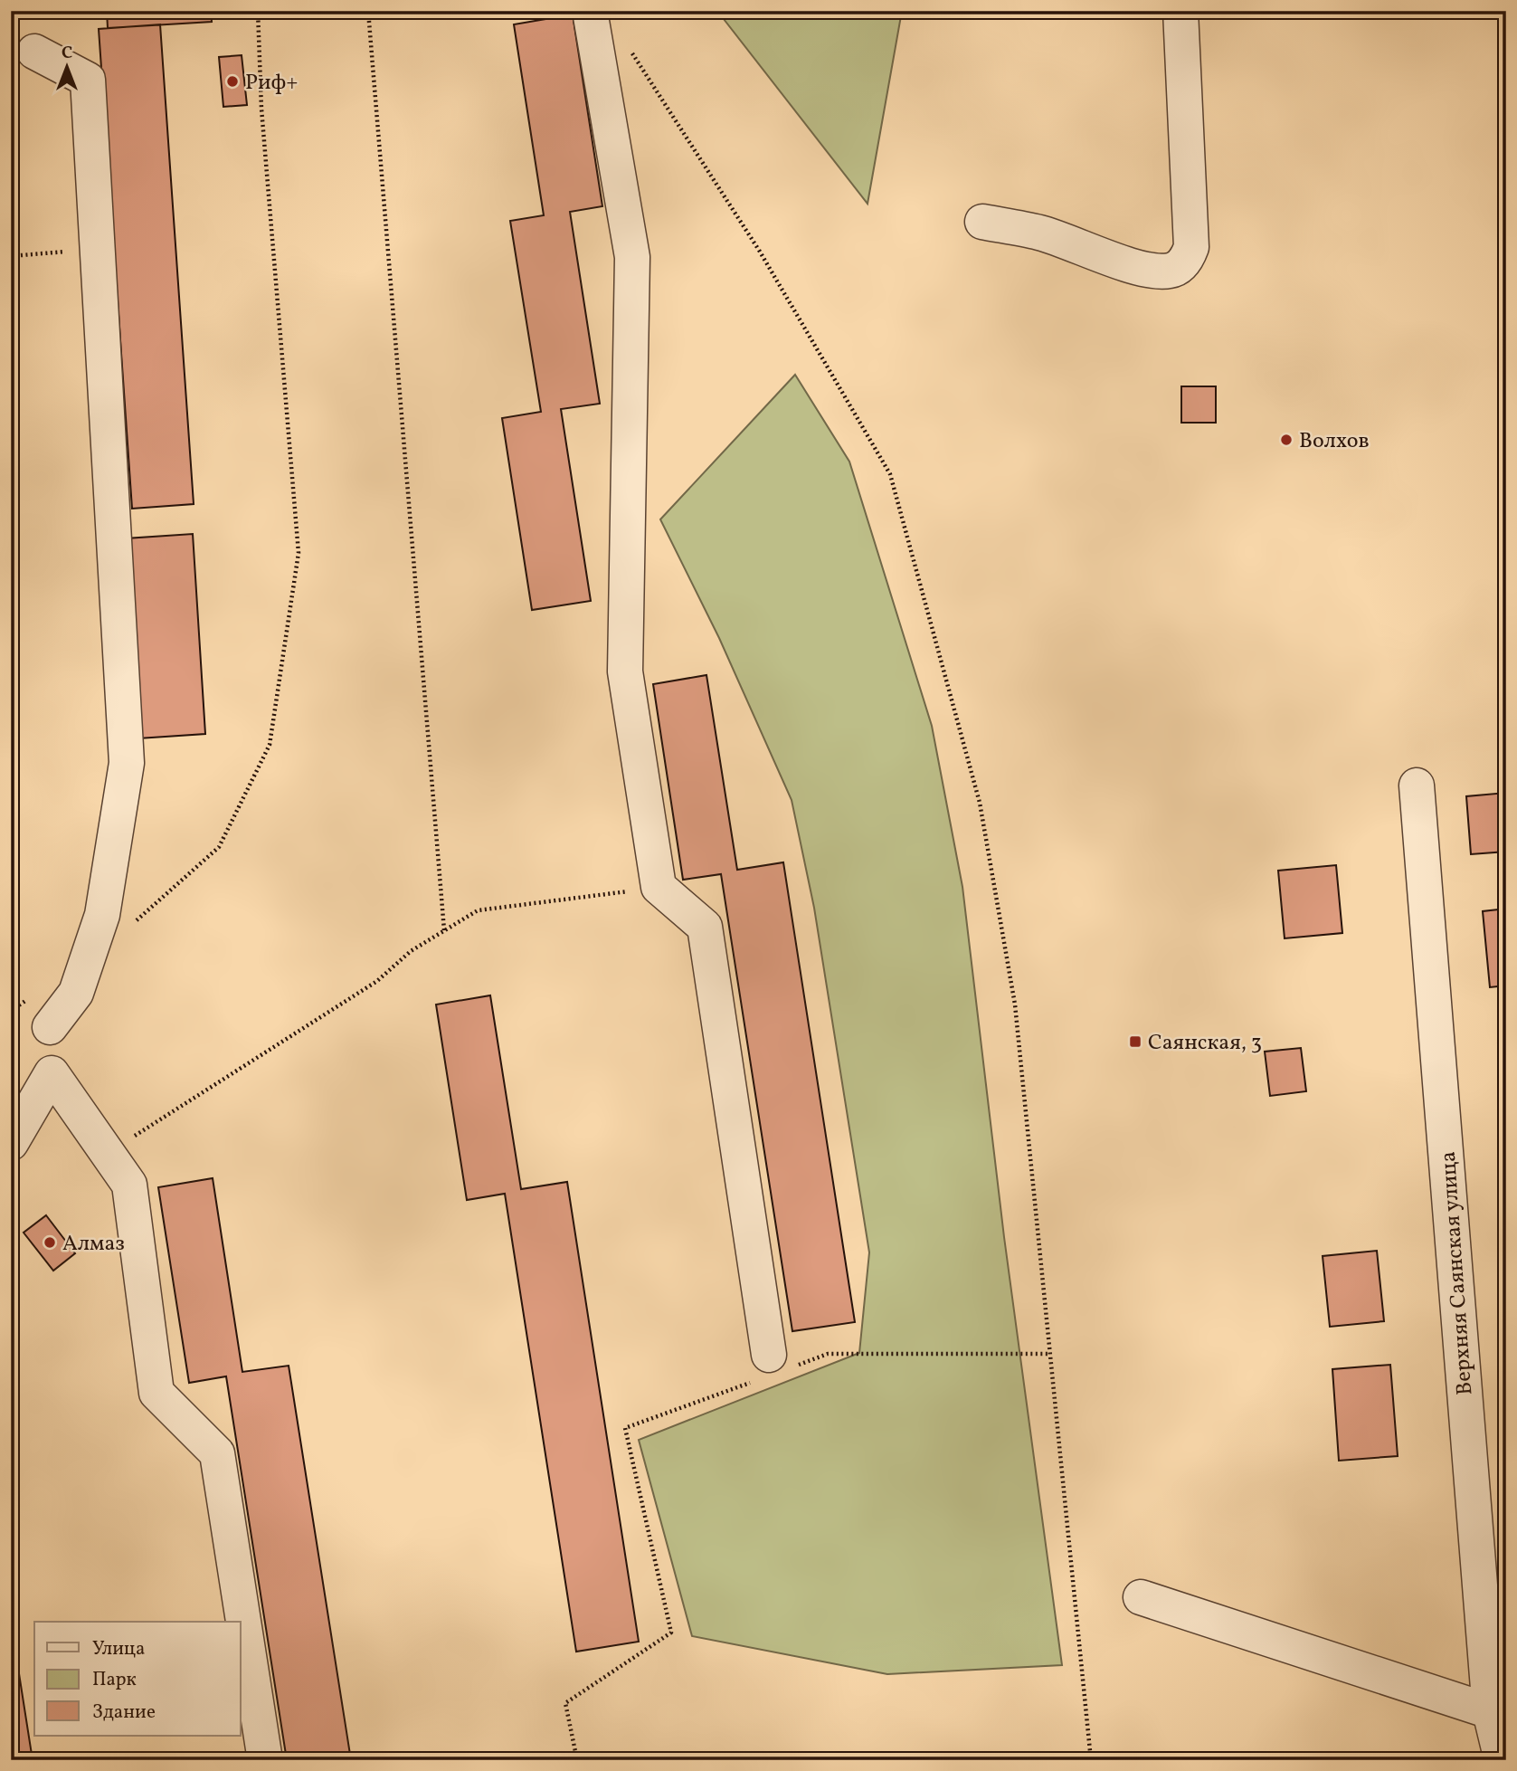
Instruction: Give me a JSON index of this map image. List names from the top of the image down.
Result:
{
  "streets": {
    "street": ["Верхняя Саянская улица"]
  },
  "places": {
    "other": ["Риф+", "Волхов", "Алмаз"],
    "transit": ["Саянская, 3"]
  },
  "legend": ["Улица", "Парк", "Здание"],
  "north": "top"
}
